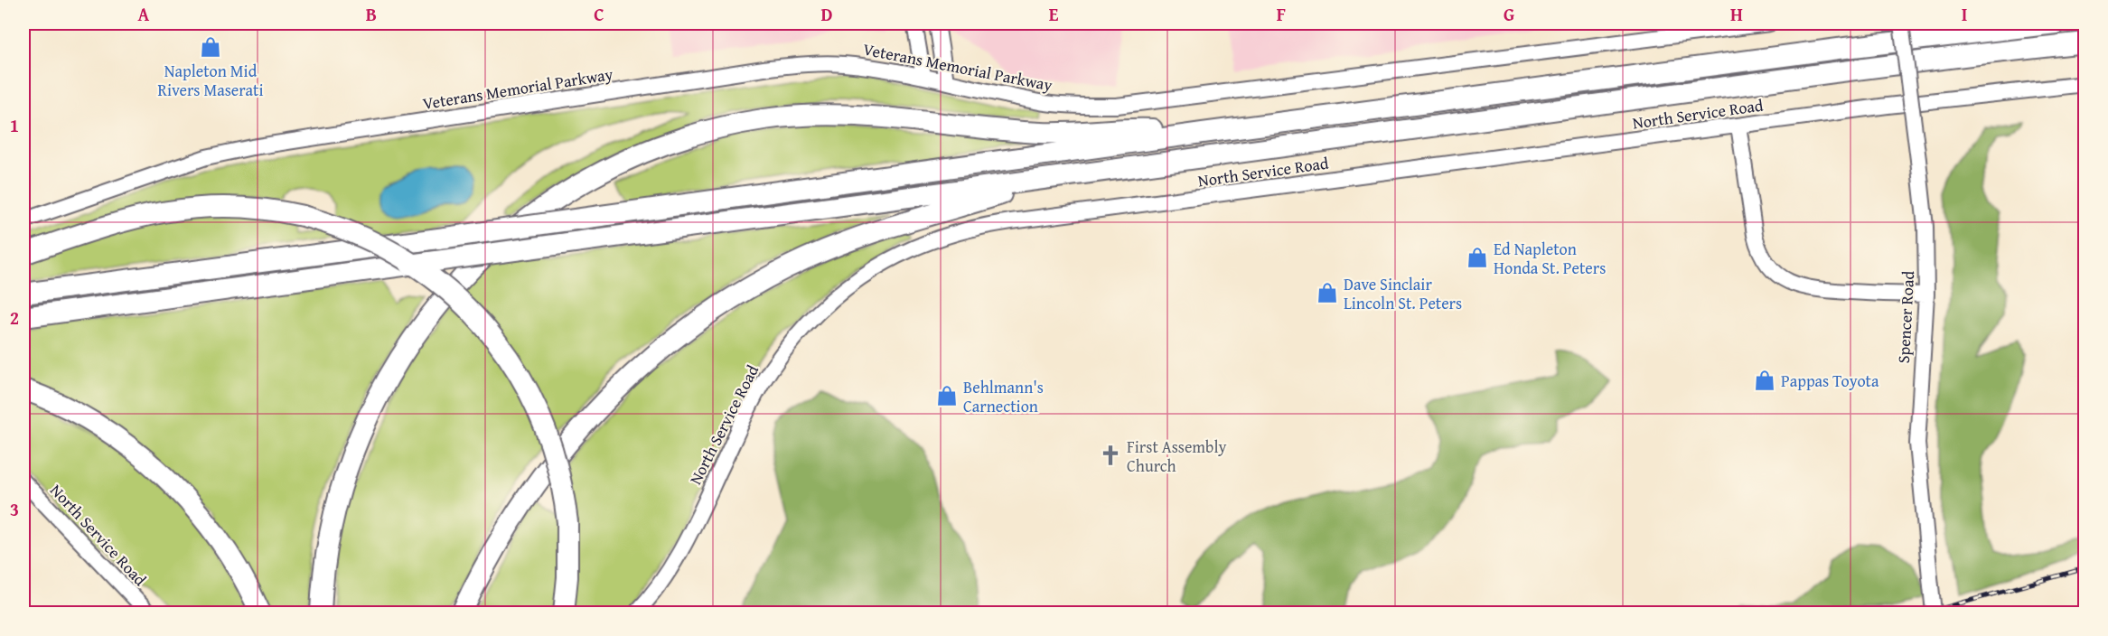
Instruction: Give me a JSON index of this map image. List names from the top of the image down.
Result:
{
  "streets": {
    "main road": ["Veterans Memorial Parkway", "North Service Road", "Spencer Road"]
  },
  "places": {
    "shop": [
      "Napleton Mid Rivers Maserati",
      "Ed Napleton Honda St. Peters",
      "Dave Sinclair Lincoln St. Peters",
      "Pappas Toyota",
      "Behlmann's Carnection"
    ],
    "church": ["First Assembly Church"]
  },
  "grid": {
    "columns": [
      "A",
      "B",
      "C",
      "D",
      "E",
      "F",
      "G",
      "H",
      "I"
    ],
    "rows": ["1", "2", "3"]
  }
}
